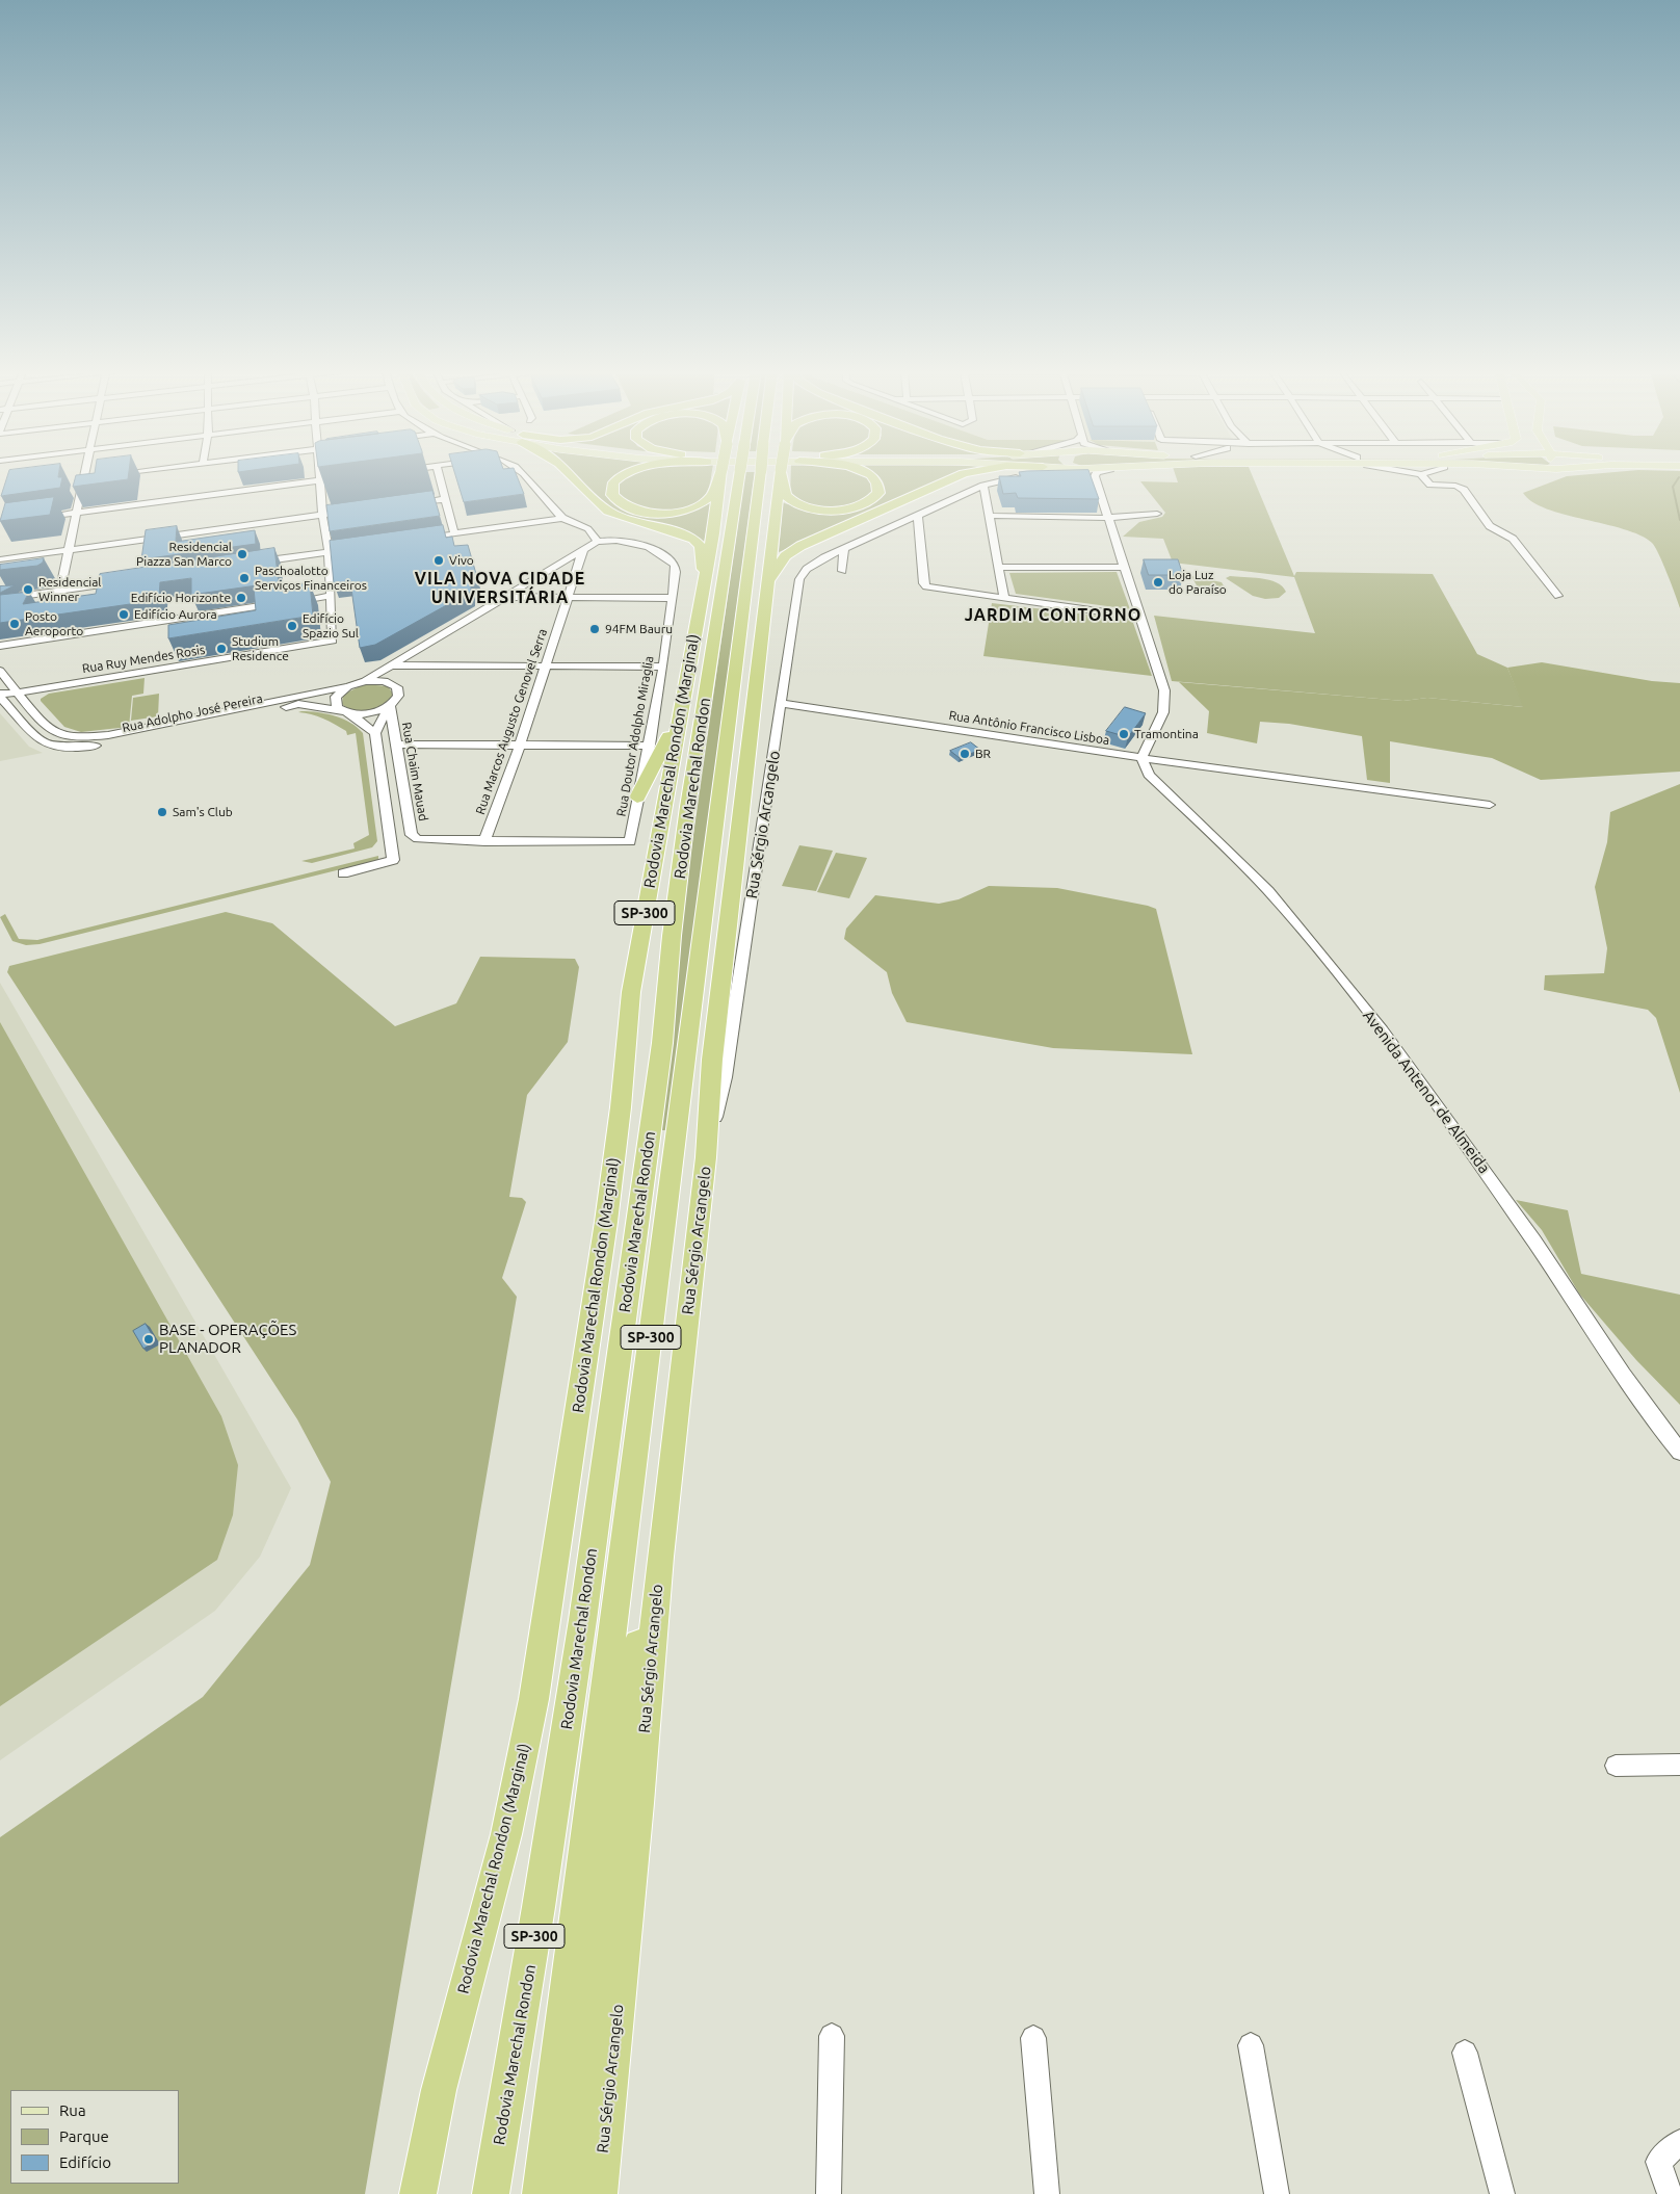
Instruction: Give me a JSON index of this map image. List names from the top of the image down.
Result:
{
  "streets": {
    "highway": [
      "Rodovia Marechal Rondon (Marginal)",
      "Rodovia Marechal Rondon",
      "Rua Sérgio Arcangelo",
      "SP-300"
    ],
    "street": [
      "Rua Ruy Mendes Rosis",
      "Rua Adolpho José Pereira",
      "Rua Marcos Augusto Genovel Serra",
      "Rua Antônio Francisco Lisboa",
      "Rua Doutor Adolpho Miraglia",
      "Rua Chaim Mauad",
      "Avenida Antenor de Almeida"
    ]
  },
  "crossings": [
    ["Rua Ruy Mendes Rosis", "Rua Adolpho José Pereira"],
    ["Rua Adolpho José Pereira", "Rua Chaim Mauad"],
    ["Rua Marcos Augusto Genovel Serra", "Rua Doutor Adolpho Miraglia"],
    ["Rua Marcos Augusto Genovel Serra", "Rua Chaim Mauad"],
    ["Rua Antônio Francisco Lisboa", "Rua Sérgio Arcangelo"],
    ["Rua Antônio Francisco Lisboa", "Avenida Antenor de Almeida"],
    ["Rua Doutor Adolpho Miraglia", "Rua Chaim Mauad"]
  ],
  "districts": ["VILA NOVA CIDADE UNIVERSITÁRIA", "JARDIM CONTORNO"],
  "places": [
    "Residencial Piazza San Marco",
    "Vivo",
    "Paschoalotto Serviços Financeiros",
    "Loja Luz do Paraíso",
    "Residencial Winner",
    "Edifício Horizonte",
    "Edifício Aurora",
    "Posto Aeroporto",
    "Edifício Spazio Sul",
    "94FM Bauru",
    "Studium Residence",
    "Tramontina",
    "BR",
    "Sam's Club",
    "BASE - OPERAÇÕES PLANADOR"
  ],
  "legend": ["Rua", "Parque", "Edifício"]
}
